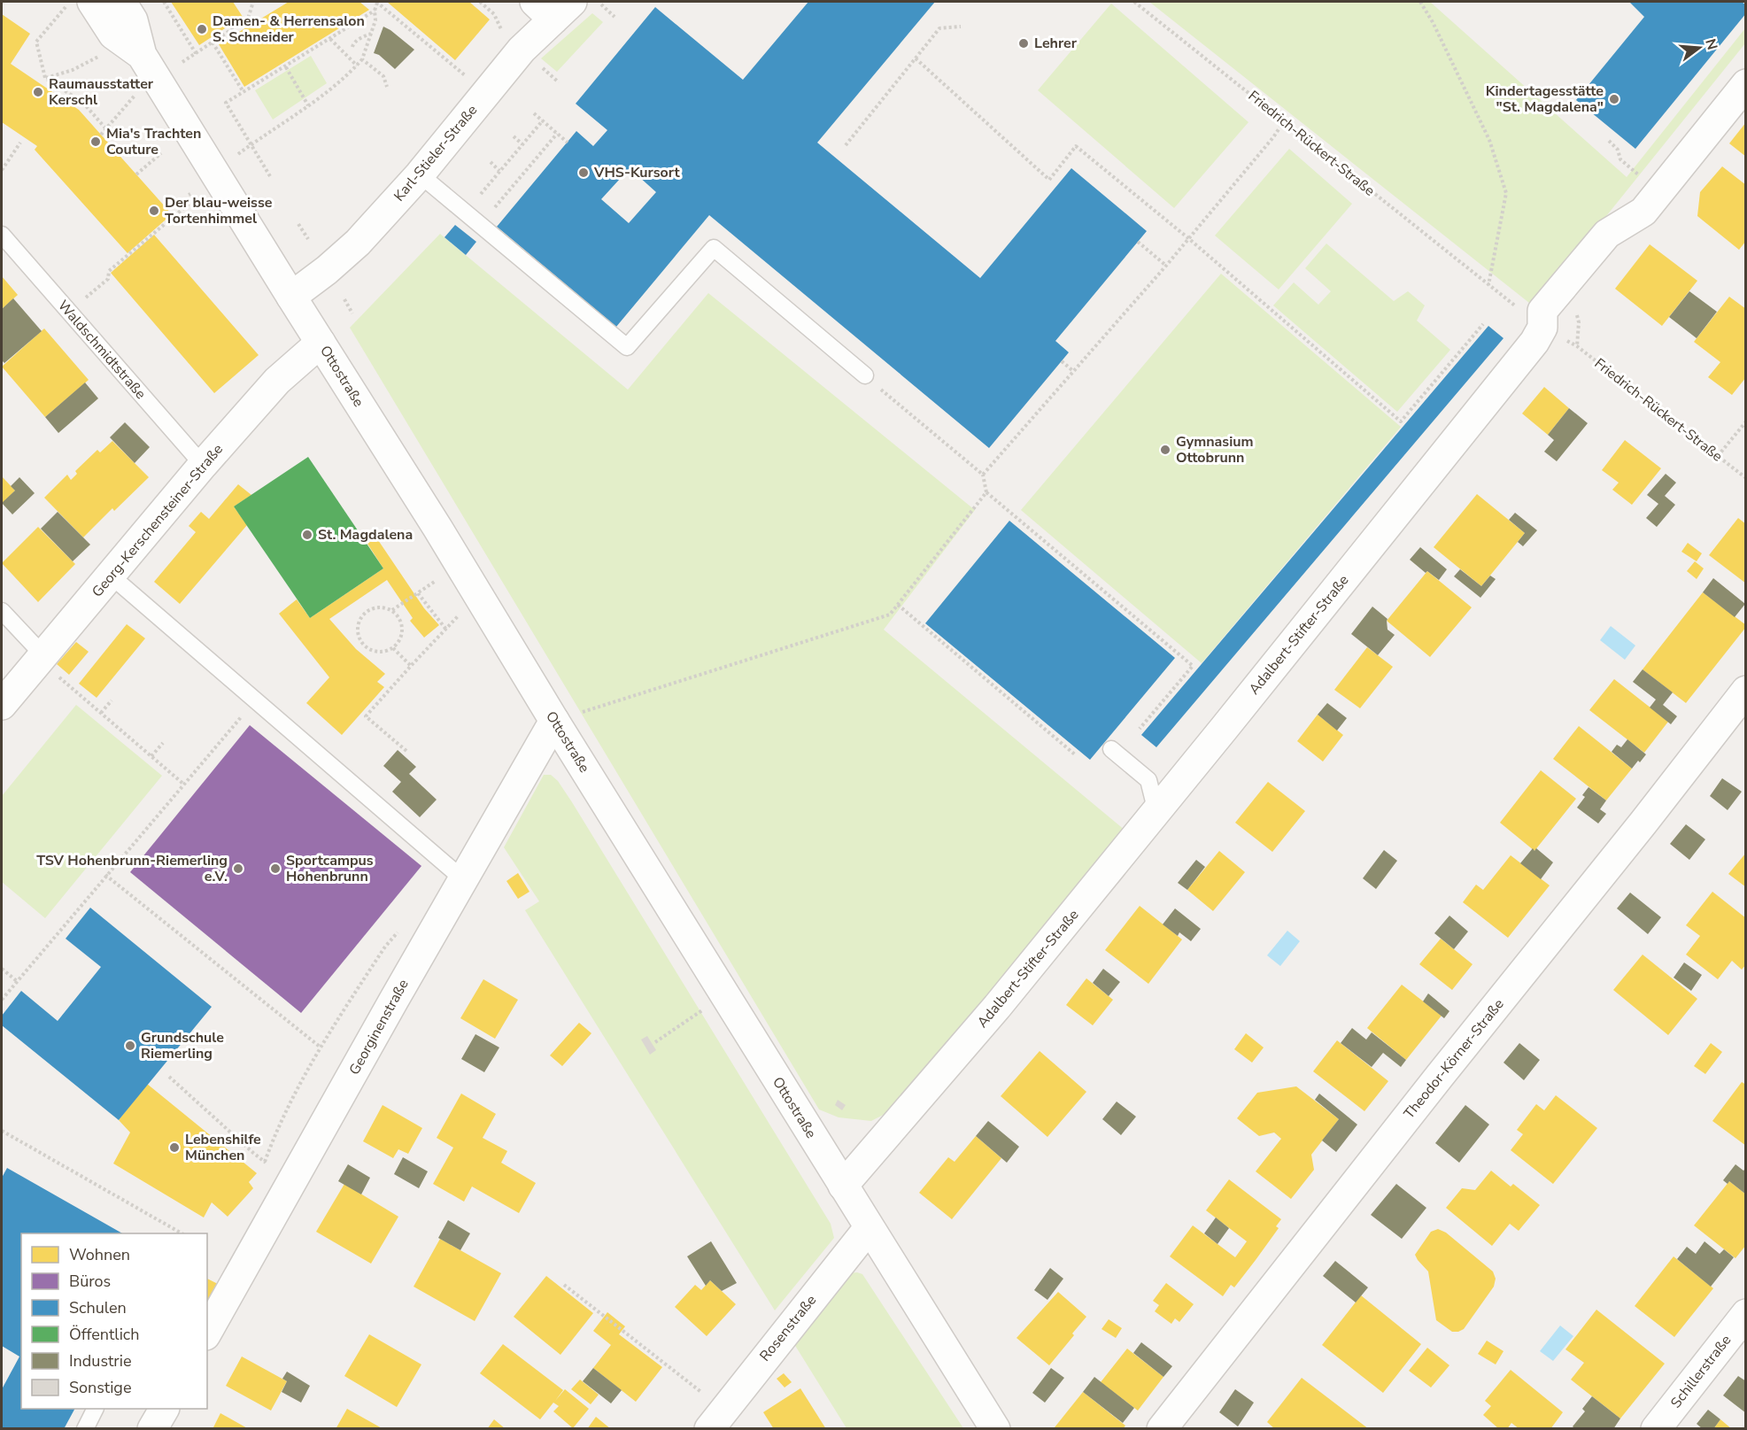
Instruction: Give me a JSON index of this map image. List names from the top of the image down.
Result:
{
  "streets": {
    "street": [
      "Karl-Stieler-Straße",
      "Ottostraße",
      "Georg-Kerschensteiner-Straße",
      "Adalbert-Stifter-Straße",
      "Georginenstraße",
      "Theodor-Körner-Straße",
      "Rosenstraße",
      "Schillerstraße"
    ],
    "lane": ["Waldschmidtstraße"],
    "path": ["Friedrich-Rückert-Straße"]
  },
  "crossings": [
    ["Friedrich-Rückert-Straße", "Adalbert-Stifter-Straße"],
    ["Karl-Stieler-Straße", "Ottostraße"],
    ["Waldschmidtstraße", "Georg-Kerschensteiner-Straße"],
    ["Ottostraße", "Georg-Kerschensteiner-Straße"],
    ["Ottostraße", "Adalbert-Stifter-Straße"],
    ["Ottostraße", "Georginenstraße"],
    ["Ottostraße", "Rosenstraße"]
  ],
  "places": [
    "Damen- & Herrensalon S. Schneider",
    "Lehrer",
    "Raumausstatter Kerschl",
    "Kindertagesstätte \"St. Magdalena\"",
    "Mia's Trachten Couture",
    "VHS-Kursort",
    "Der blau-weisse Tortenhimmel",
    "Gymnasium Ottobrunn",
    "St. Magdalena",
    "TSV Hohenbrunn-Riemerling e.V.",
    "Sportcampus Hohenbrunn",
    "Grundschule Riemerling",
    "Lebenshilfe München"
  ],
  "legend": [
    "Wohnen",
    "Büros",
    "Schulen",
    "Öffentlich",
    "Industrie",
    "Sonstige"
  ],
  "north": "right"
}
